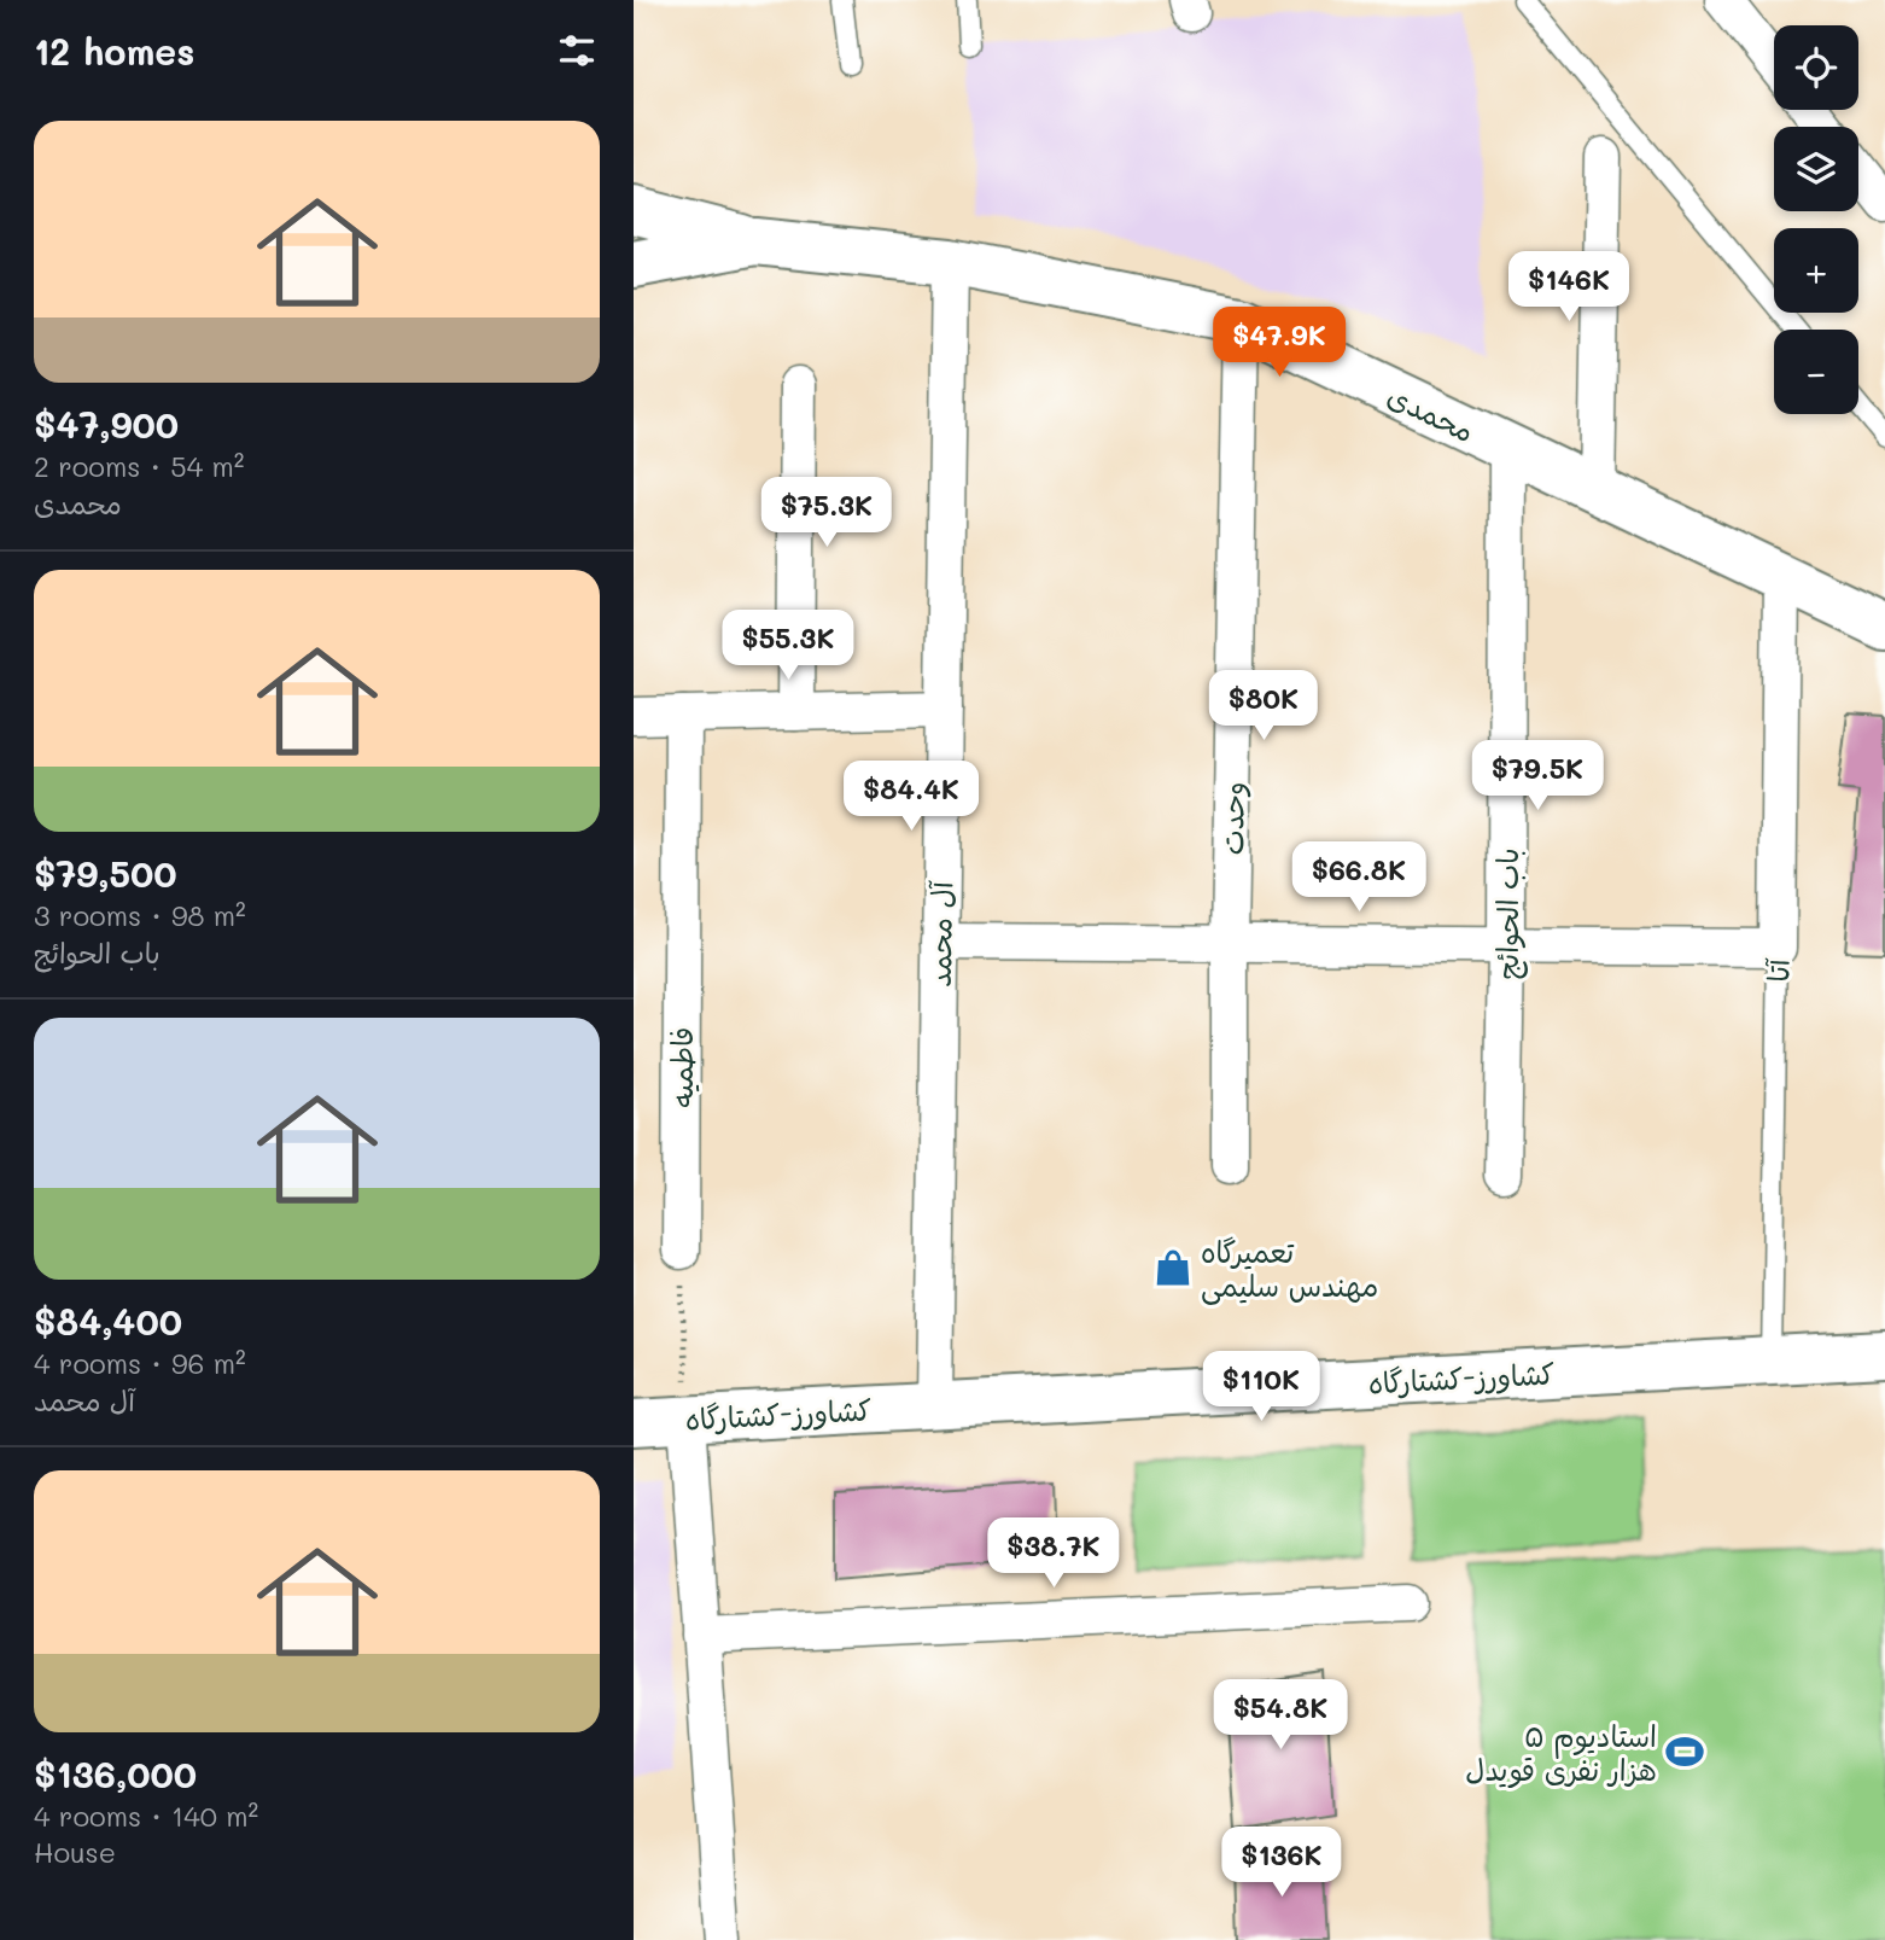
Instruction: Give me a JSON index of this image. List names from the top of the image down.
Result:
{
  "streets": {
    "street": [
      "محمدی",
      "وحدت",
      "باب الحوائج",
      "آل محمد",
      "آتا",
      "فاطمیه",
      "کشاورز-کشتارگاه"
    ]
  },
  "crossings": [
    ["محمدی", "وحدت"],
    ["محمدی", "باب الحوائج"],
    ["محمدی", "آل محمد"],
    ["محمدی", "آتا"],
    ["آل محمد", "کشاورز-کشتارگاه"],
    ["آتا", "کشاورز-کشتارگاه"]
  ],
  "places": {
    "shop": ["تعمیرگاه مهندس سلیمی"],
    "sports": ["استادیوم ۵ هزار نفری قویدل"]
  },
  "page": {
    "heading": "12 homes",
    "map_buttons": ["+", "−"],
    "list": [
      {
        "name": "$47,900",
        "note": "2 rooms · 54 m² · محمدی"
      },
      {
        "name": "$79,500",
        "note": "3 rooms · 98 m² · باب الحوائج"
      },
      {
        "name": "$84,400",
        "note": "4 rooms · 96 m² · آل محمد"
      },
      {
        "name": "$136,000",
        "note": "4 rooms · 140 m² · House"
      }
    ],
    "price": [
      "$146K",
      "$47.9K",
      "$75.3K",
      "$55.3K",
      "$80K",
      "$79.5K",
      "$84.4K",
      "$66.8K",
      "$110K",
      "$38.7K",
      "$54.8K",
      "$136K"
    ]
  }
}
